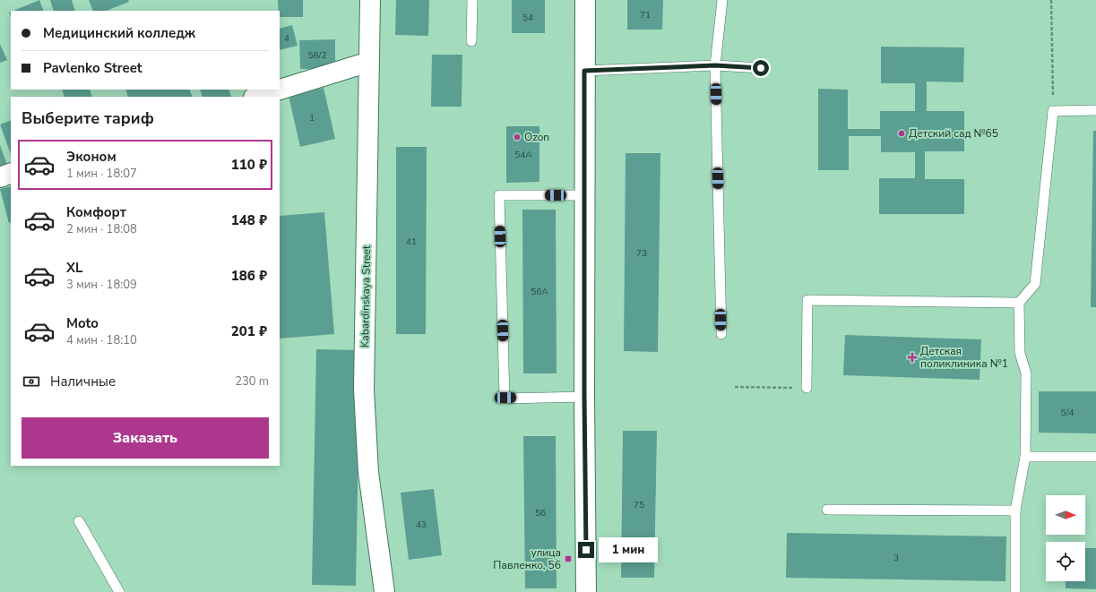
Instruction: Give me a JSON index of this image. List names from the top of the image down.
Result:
{
  "streets": {
    "street": ["Kabardinskaya Street"]
  },
  "places": {
    "other": ["Детский сад №65", "Ozon"],
    "health": ["Детская поликлиника №1"],
    "transit": ["улица Павленко, 56"]
  },
  "house_numbers": [
    "71",
    "54",
    "4",
    "58/2",
    "1",
    "54А",
    "41",
    "73",
    "56А",
    "5/4",
    "75",
    "56",
    "43",
    "3"
  ],
  "north": "right",
  "page": {
    "banner": ["Медицинский колледж", "Pavlenko Street"],
    "heading": "Выберите тариф",
    "list": [
      {
        "name": "Эконом",
        "note": "1 мин · 18:07",
        "value": "110 ₽"
      },
      {
        "name": "Комфорт",
        "note": "2 мин · 18:08",
        "value": "148 ₽"
      },
      {
        "name": "XL",
        "note": "3 мин · 18:09",
        "value": "186 ₽"
      },
      {
        "name": "Moto",
        "note": "4 мин · 18:10",
        "value": "201 ₽"
      }
    ],
    "pay": ["Наличные", "230 m"],
    "buttons": "Заказать",
    "bubble": "1 мин"
  }
}
